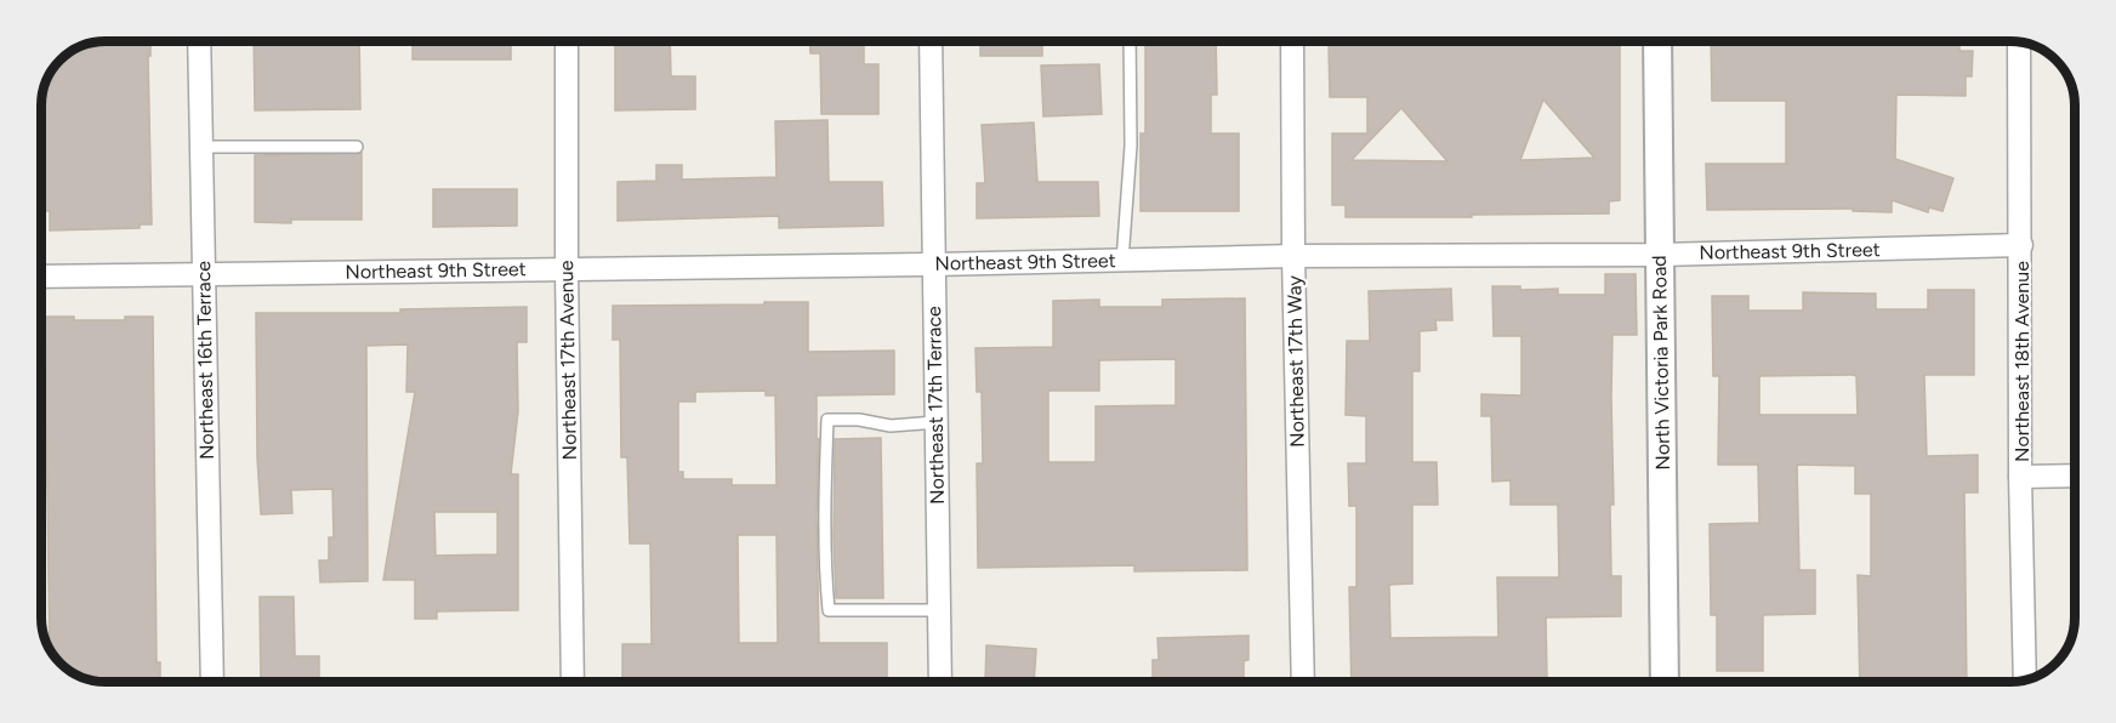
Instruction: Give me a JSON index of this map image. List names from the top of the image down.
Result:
{
  "streets": {
    "street": [
      "Northeast 9th Street",
      "Northeast 16th Terrace",
      "Northeast 17th Avenue",
      "Northeast 17th Way",
      "Northeast 18th Avenue",
      "North Victoria Park Road",
      "Northeast 17th Terrace"
    ]
  },
  "crossings": [
    ["Northeast 9th Street", "Northeast 16th Terrace"],
    ["Northeast 9th Street", "Northeast 17th Avenue"],
    ["Northeast 9th Street", "Northeast 17th Way"],
    ["Northeast 9th Street", "Northeast 18th Avenue"],
    ["Northeast 9th Street", "North Victoria Park Road"],
    ["Northeast 9th Street", "Northeast 17th Terrace"]
  ]
}
